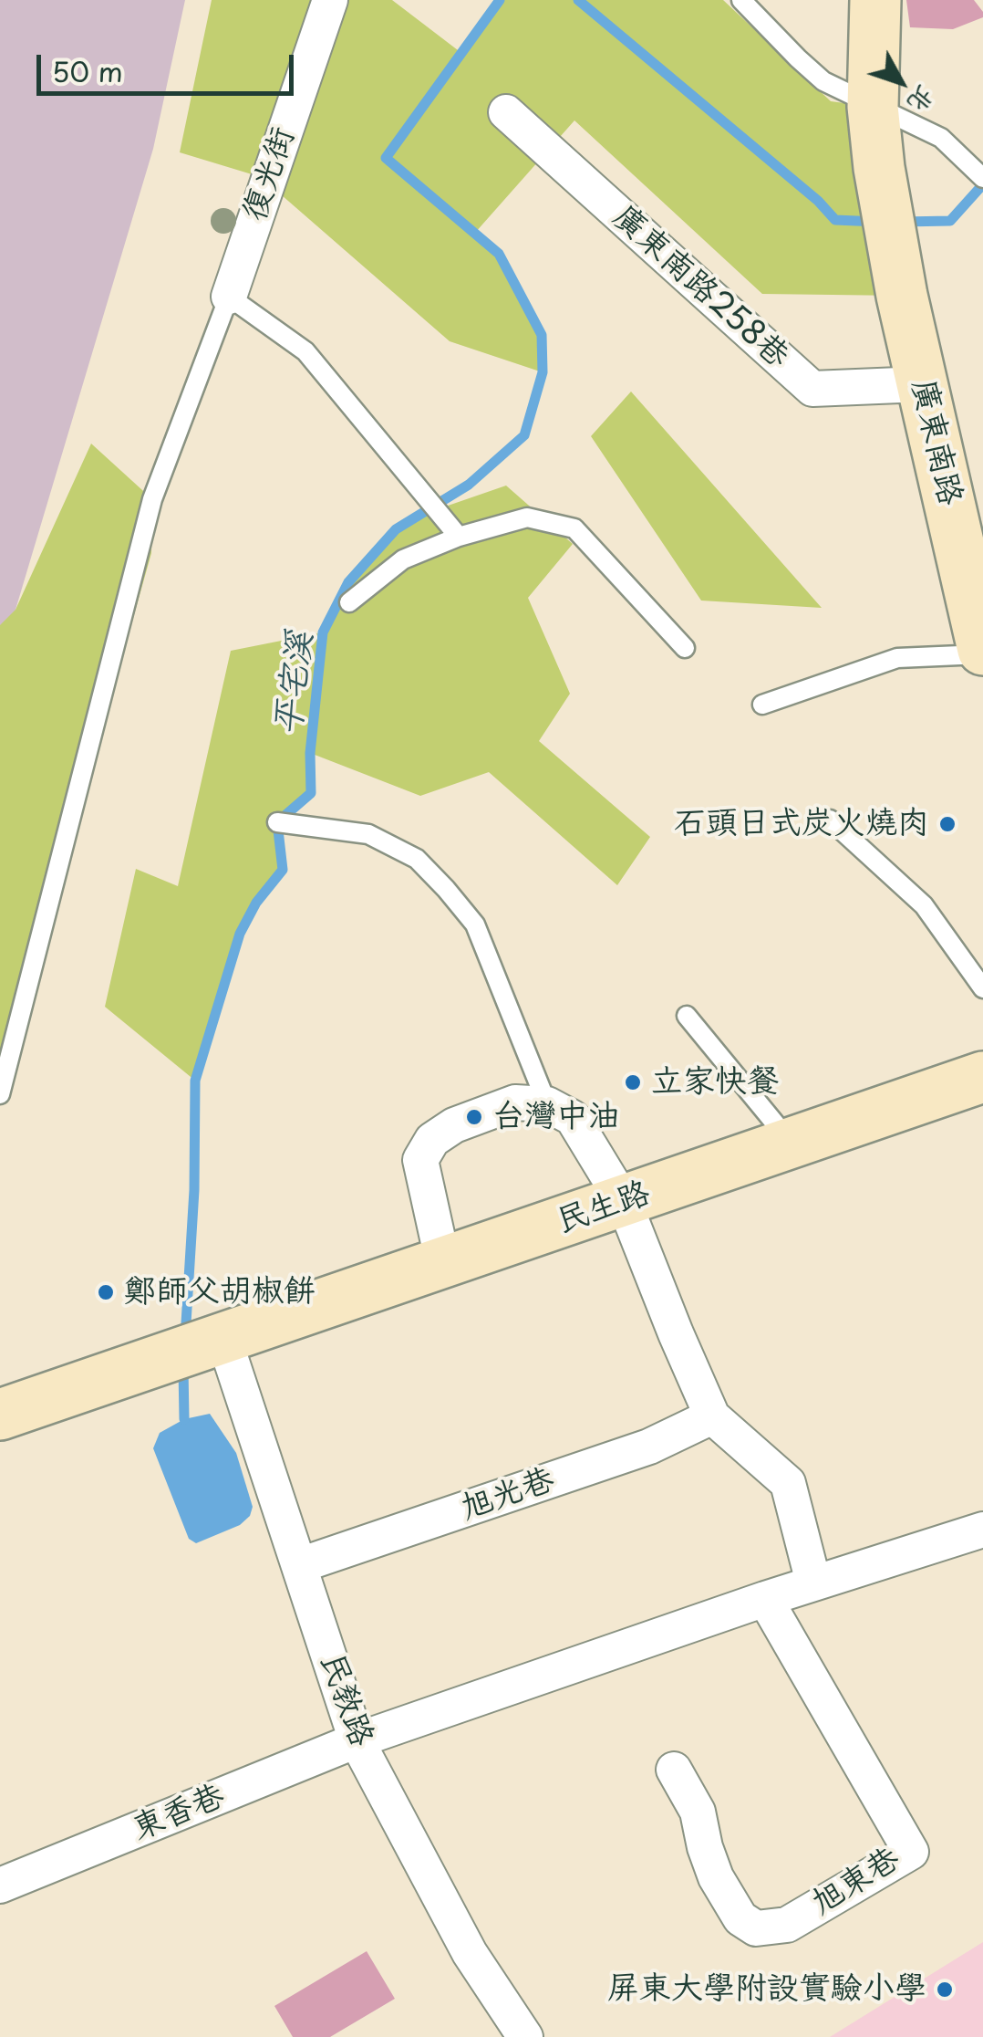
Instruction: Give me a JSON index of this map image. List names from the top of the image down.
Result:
{
  "streets": {
    "street": [
      "復光街",
      "廣東南路258巷",
      "廣東南路",
      "民生路",
      "旭光巷",
      "民教路",
      "東香巷",
      "旭東巷"
    ]
  },
  "crossings": [
    ["廣東南路258巷", "廣東南路"],
    ["民生路", "民教路"],
    ["旭光巷", "民教路"],
    ["民教路", "東香巷"]
  ],
  "water": ["平宅溪"],
  "places": [
    "石頭日式炭火燒肉",
    "立家快餐",
    "台灣中油",
    "鄭師父胡椒餅",
    "屏東大學附設實驗小學"
  ],
  "scale_bar": "50 m",
  "north": "bottom right"
}
